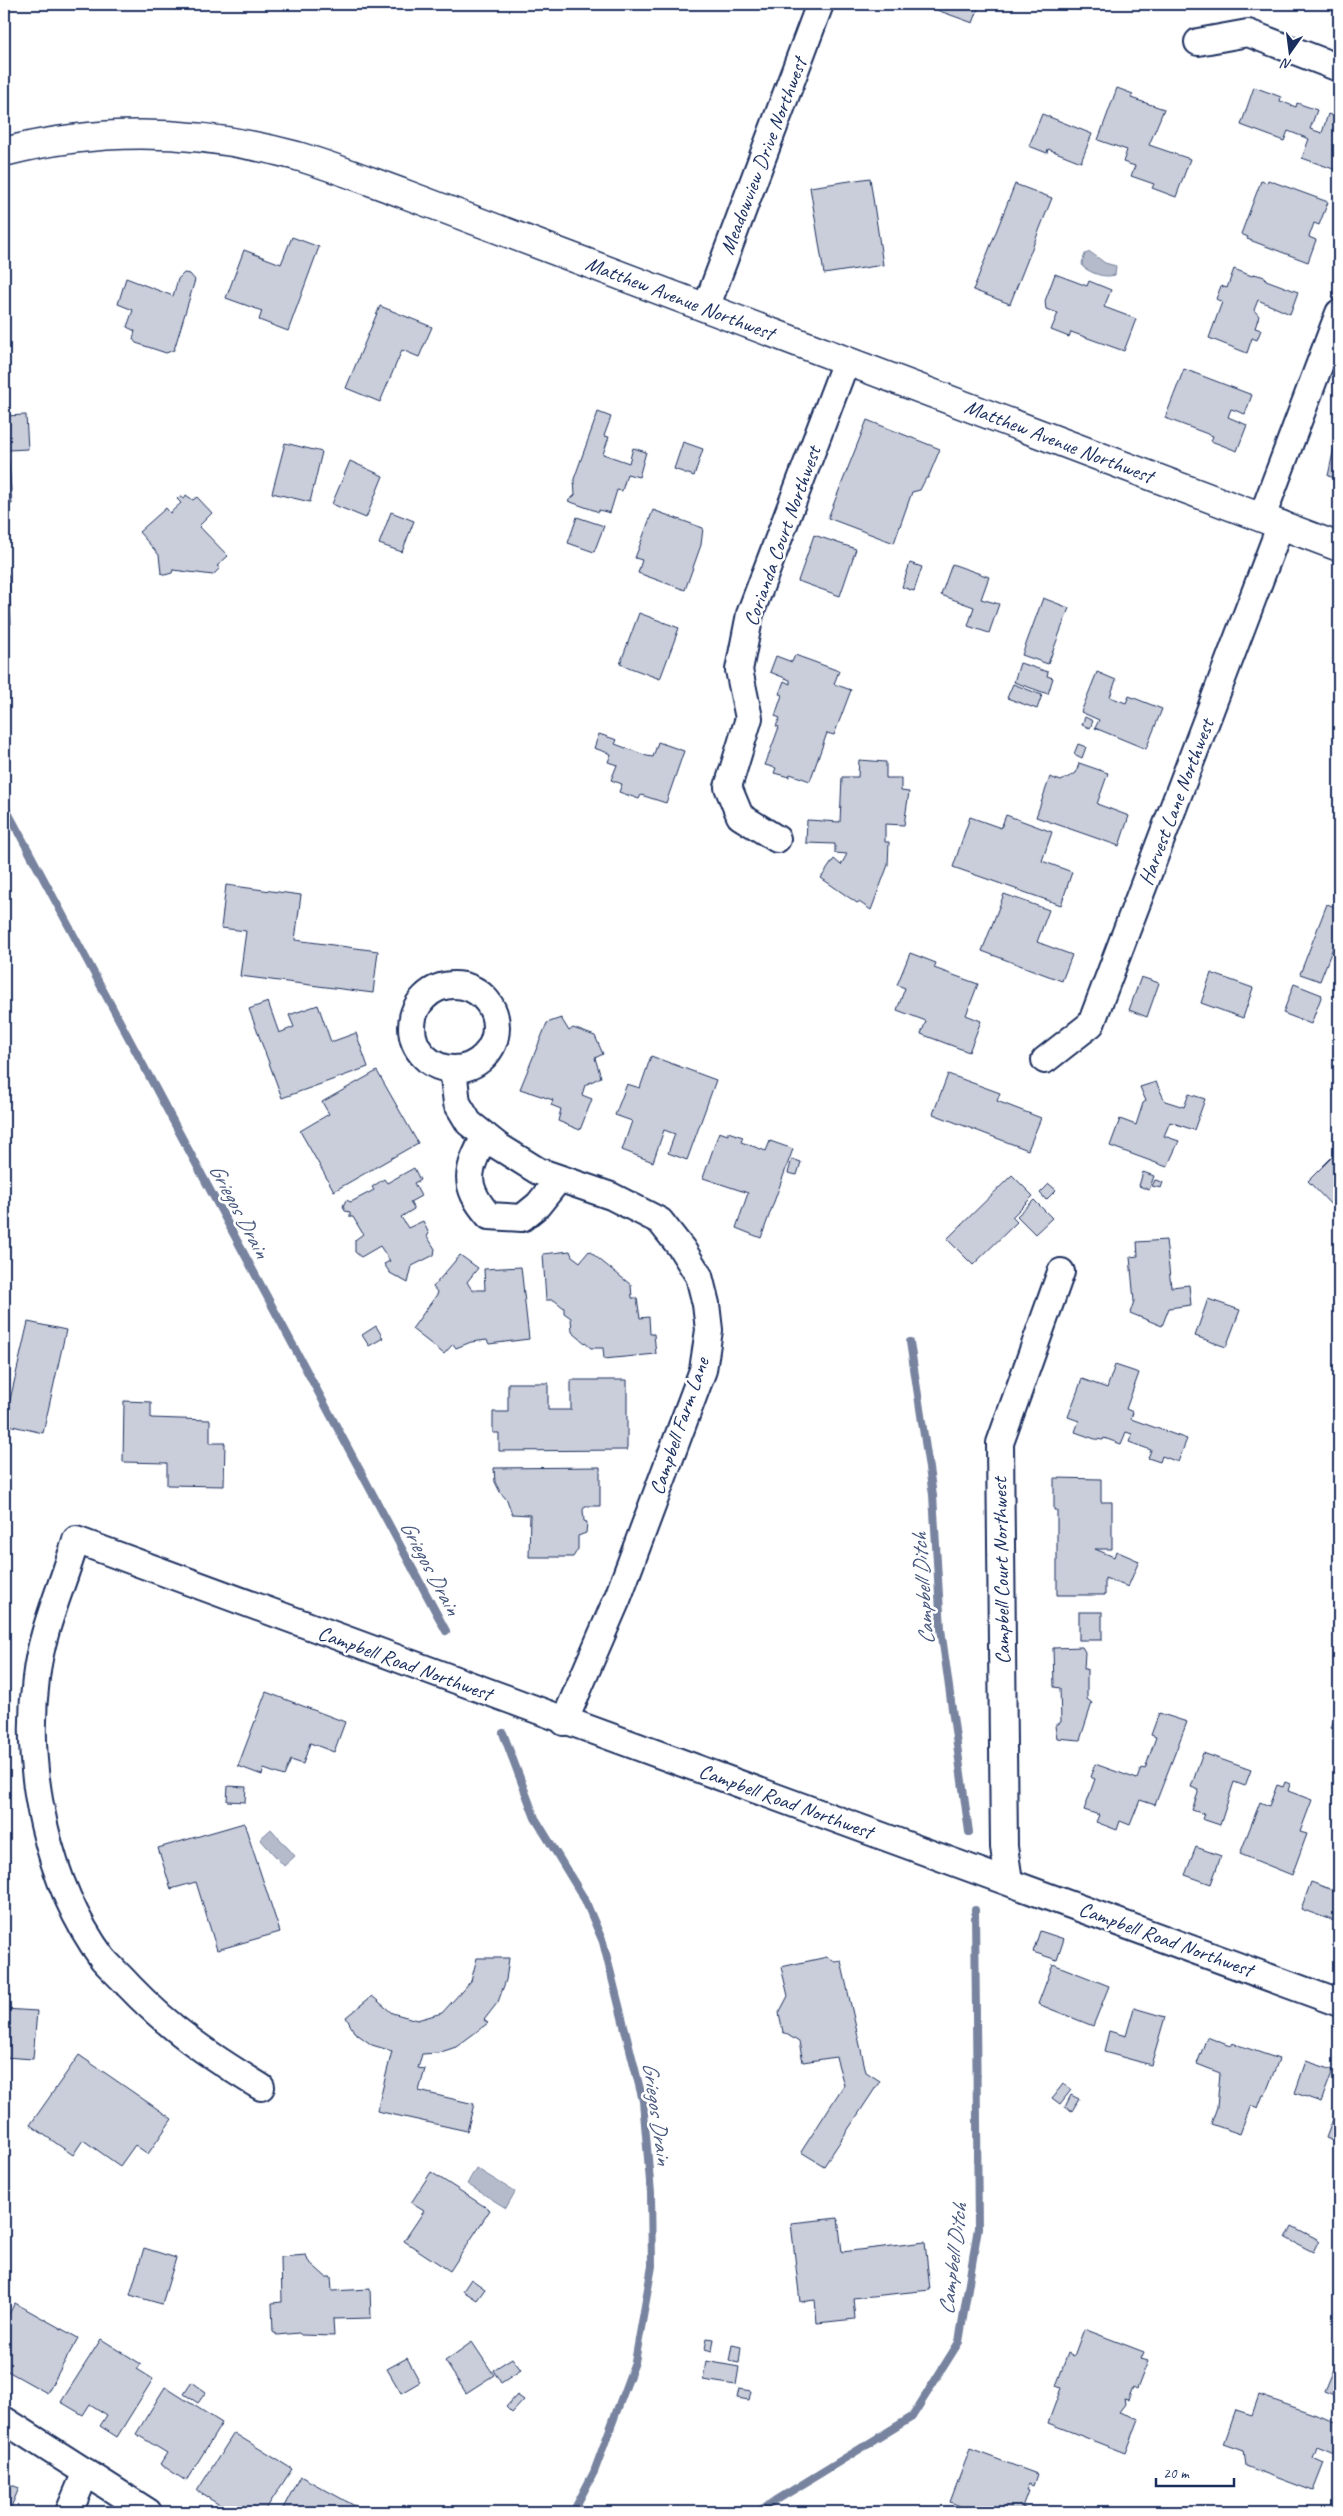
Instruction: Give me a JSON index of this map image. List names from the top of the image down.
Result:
{
  "streets": {
    "street": [
      "Meadowview Drive Northwest",
      "Matthew Avenue Northwest",
      "Corianda Court Northwest",
      "Harvest Lane Northwest",
      "Campbell Farm Lane",
      "Campbell Court Northwest",
      "Campbell Road Northwest"
    ]
  },
  "crossings": [
    ["Meadowview Drive Northwest", "Matthew Avenue Northwest"],
    ["Matthew Avenue Northwest", "Corianda Court Northwest"],
    ["Matthew Avenue Northwest", "Harvest Lane Northwest"],
    ["Campbell Farm Lane", "Campbell Road Northwest"],
    ["Campbell Court Northwest", "Campbell Road Northwest"]
  ],
  "water": ["Griegos Drain", "Campbell Ditch"],
  "scale_bar": "20 m",
  "north": "bottom"
}
